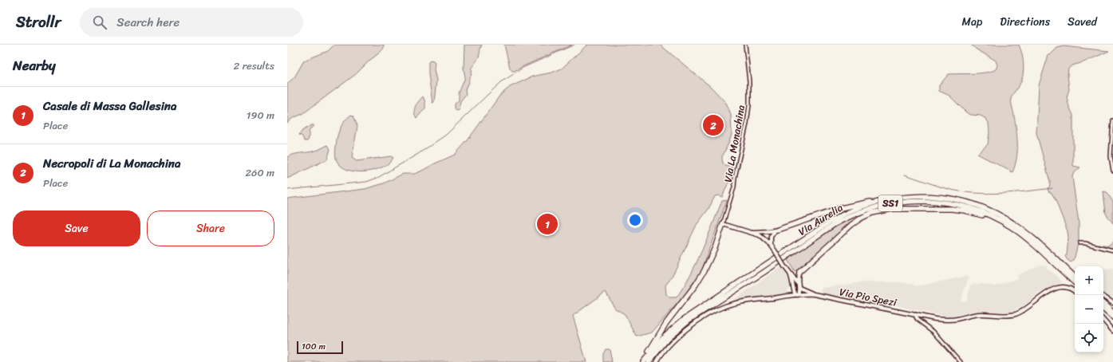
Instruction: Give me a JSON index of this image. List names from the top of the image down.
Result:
{
  "streets": {
    "highway": ["SS1", "Via Aurelia"],
    "street": ["Via La Monachina", "Via Pio Spezi"]
  },
  "scale_bar": "100 m",
  "page": {
    "header": "Strollr",
    "search": "Search here",
    "nav": ["Map", "Directions", "Saved"],
    "heading": ["Nearby", "2 results"],
    "list": [
      {
        "mark": "1",
        "name": "Casale di Massa Gallesina",
        "note": "Place",
        "value": "190 m"
      },
      {
        "mark": "2",
        "name": "Necropoli di La Monachina",
        "note": "Place",
        "value": "260 m"
      }
    ],
    "pins": ["2", "1"],
    "buttons": ["Save", "Share"],
    "map_buttons": ["+", "−"],
    "scale": "100 m"
  }
}
